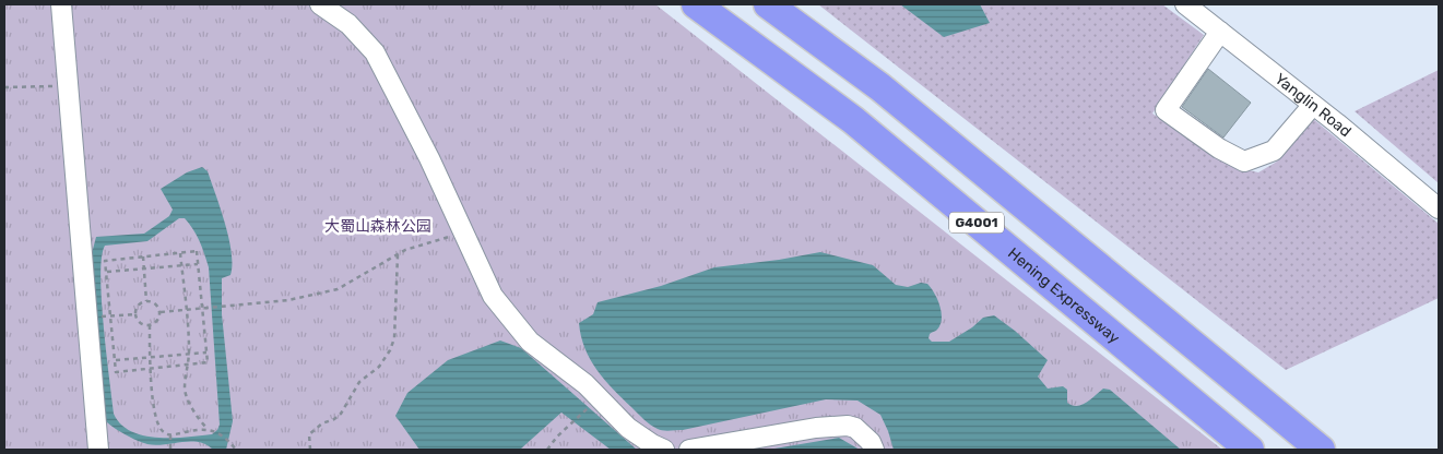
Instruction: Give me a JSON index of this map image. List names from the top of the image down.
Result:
{
  "streets": {
    "highway": ["G4001", "Hening Expressway"],
    "street": ["Yanglin Road"]
  },
  "parks": ["大蜀山森林公园"]
}
